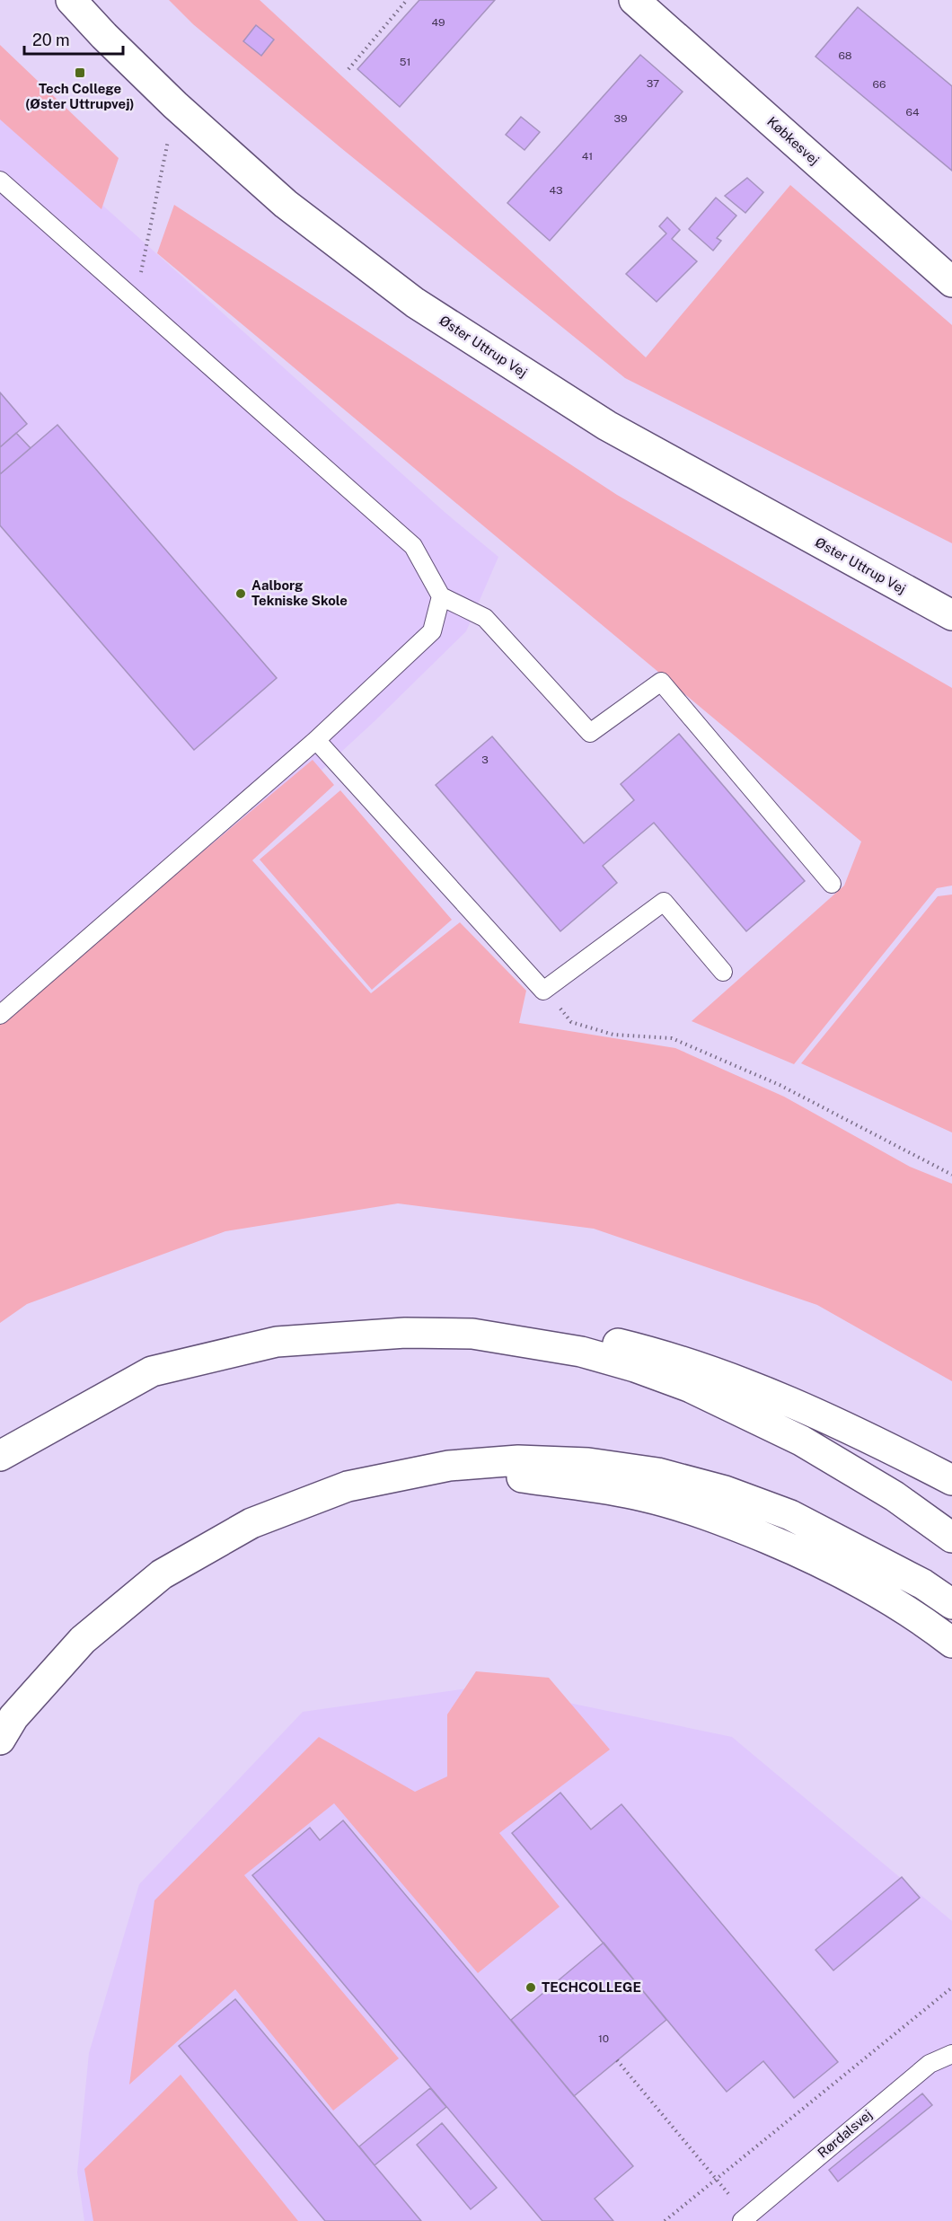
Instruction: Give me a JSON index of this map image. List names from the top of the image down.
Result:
{
  "streets": {
    "main road": ["Købkesvej", "Øster Uttrup Vej"],
    "lane": ["Rørdalsvej"]
  },
  "places": {
    "transit": ["Tech College (Øster Uttrupvej)"],
    "other": ["Aalborg Tekniske Skole", "TECHCOLLEGE"]
  },
  "house_numbers": [
    "49",
    "68",
    "51",
    "37",
    "66",
    "64",
    "39",
    "41",
    "43",
    "3",
    "10"
  ],
  "scale_bar": "20 m"
}
